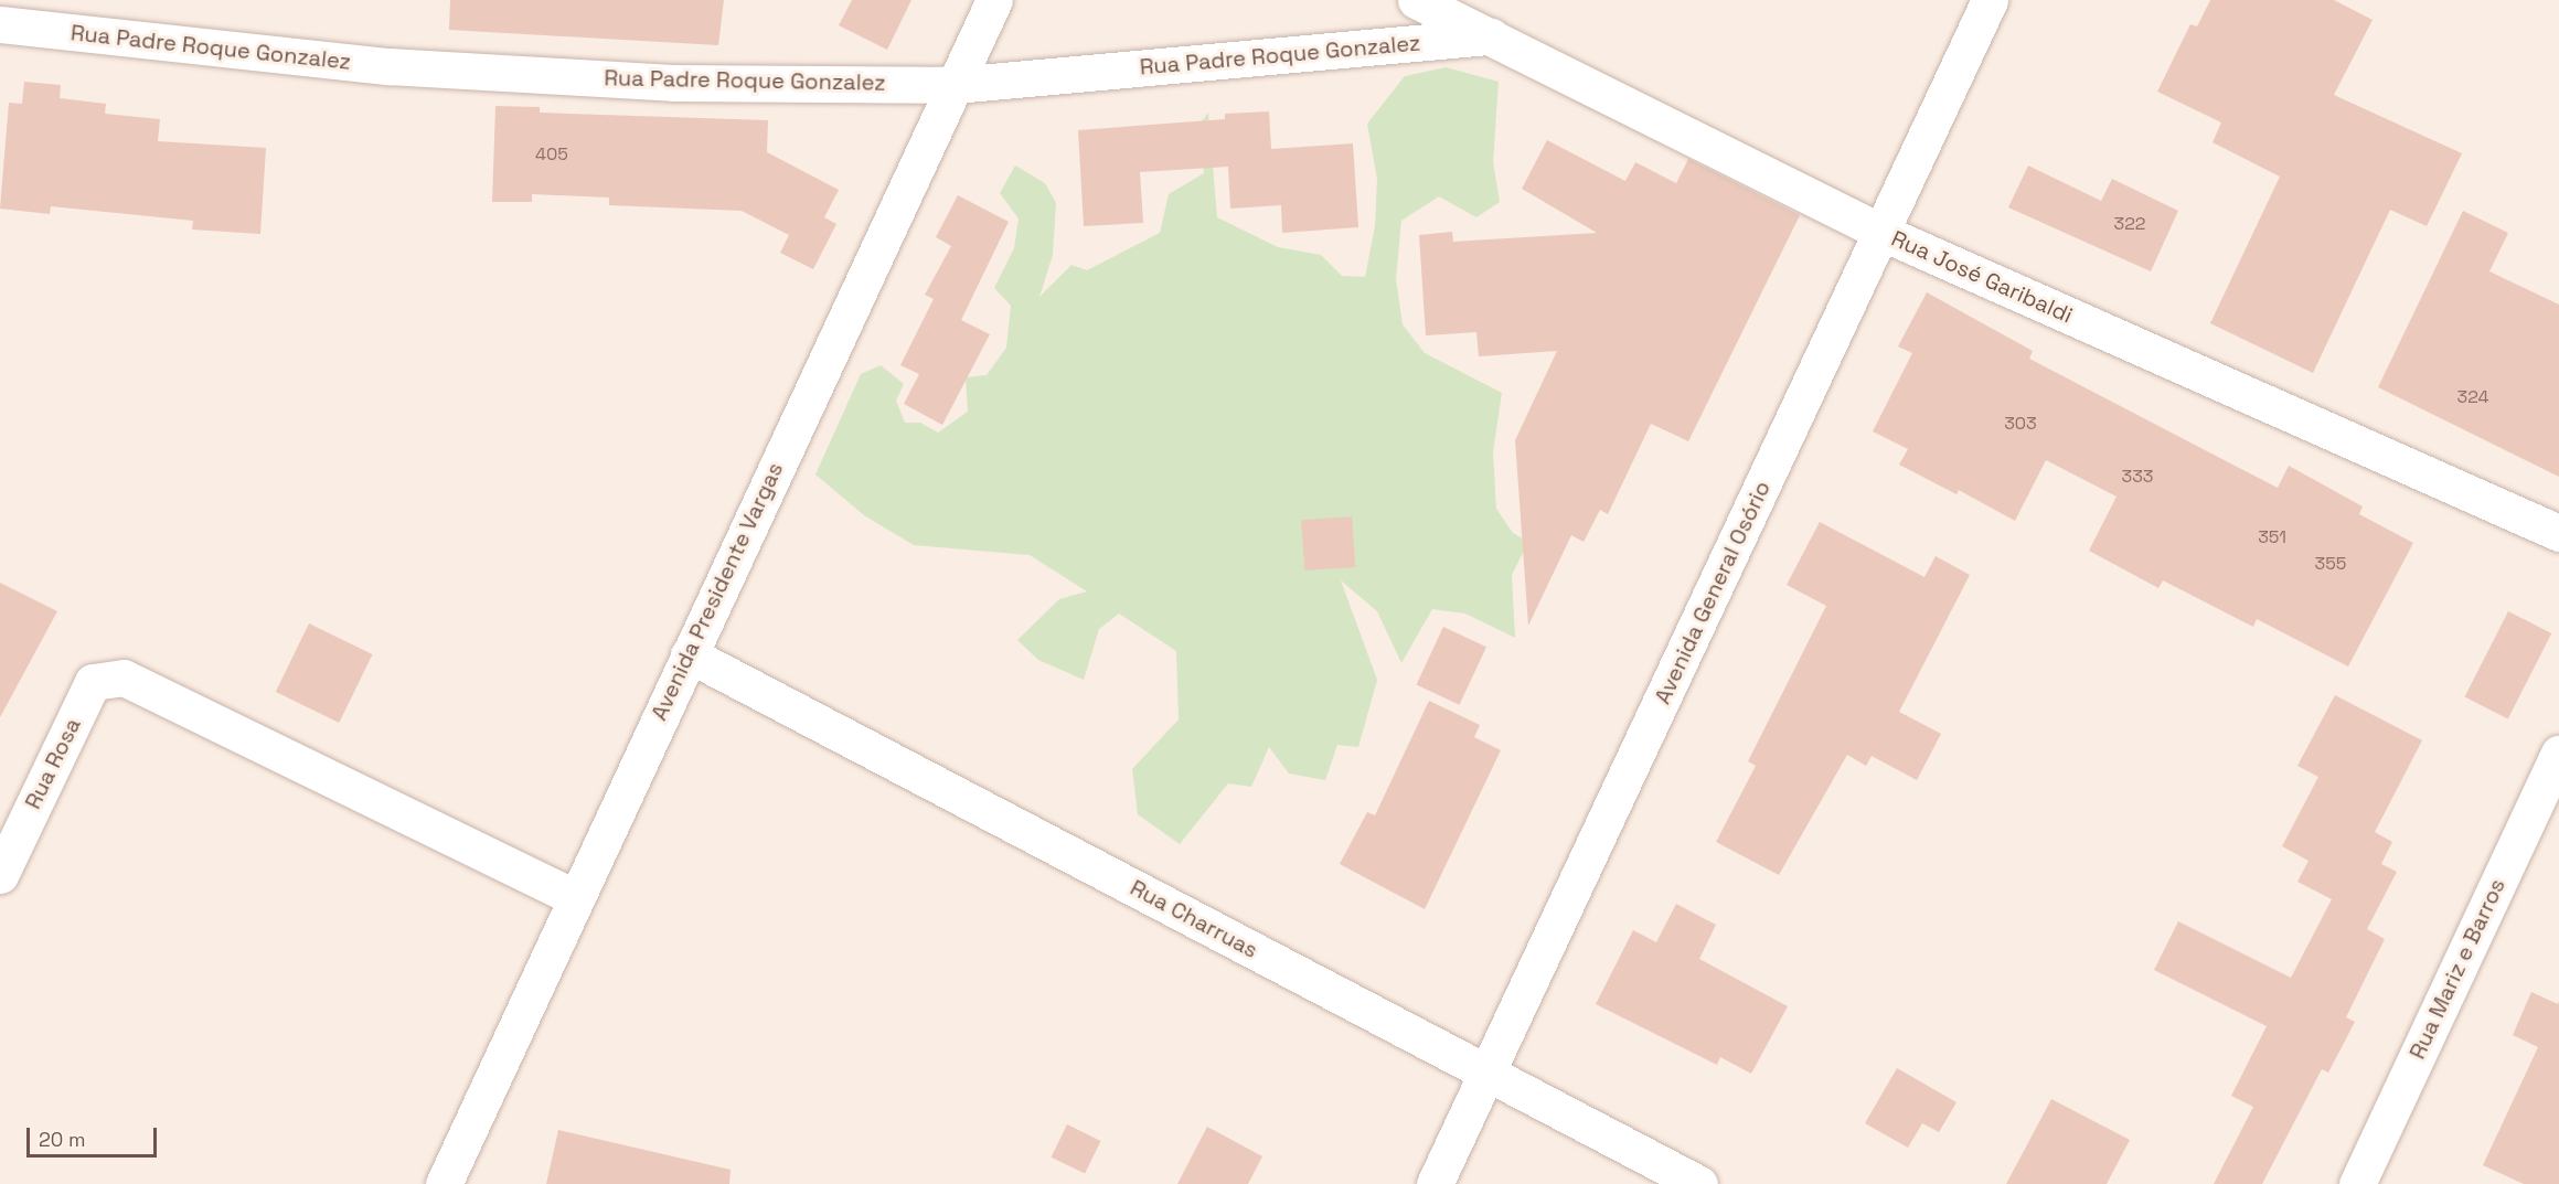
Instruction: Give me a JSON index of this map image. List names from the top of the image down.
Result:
{
  "streets": {
    "street": [
      "Rua Padre Roque Gonzalez",
      "Rua José Garibaldi",
      "Avenida Presidente Vargas",
      "Avenida General Osório",
      "Rua Rosa",
      "Rua Charruas",
      "Rua Mariz e Barros"
    ]
  },
  "crossings": [
    ["Rua Padre Roque Gonzalez", "Rua José Garibaldi"],
    ["Rua Padre Roque Gonzalez", "Avenida Presidente Vargas"],
    ["Rua José Garibaldi", "Avenida General Osório"],
    ["Avenida Presidente Vargas", "Rua Rosa"],
    ["Avenida Presidente Vargas", "Rua Charruas"],
    ["Avenida General Osório", "Rua Charruas"]
  ],
  "house_numbers": [
    "405",
    "322",
    "324",
    "303",
    "333",
    "351",
    "355"
  ],
  "scale_bar": "20 m"
}
